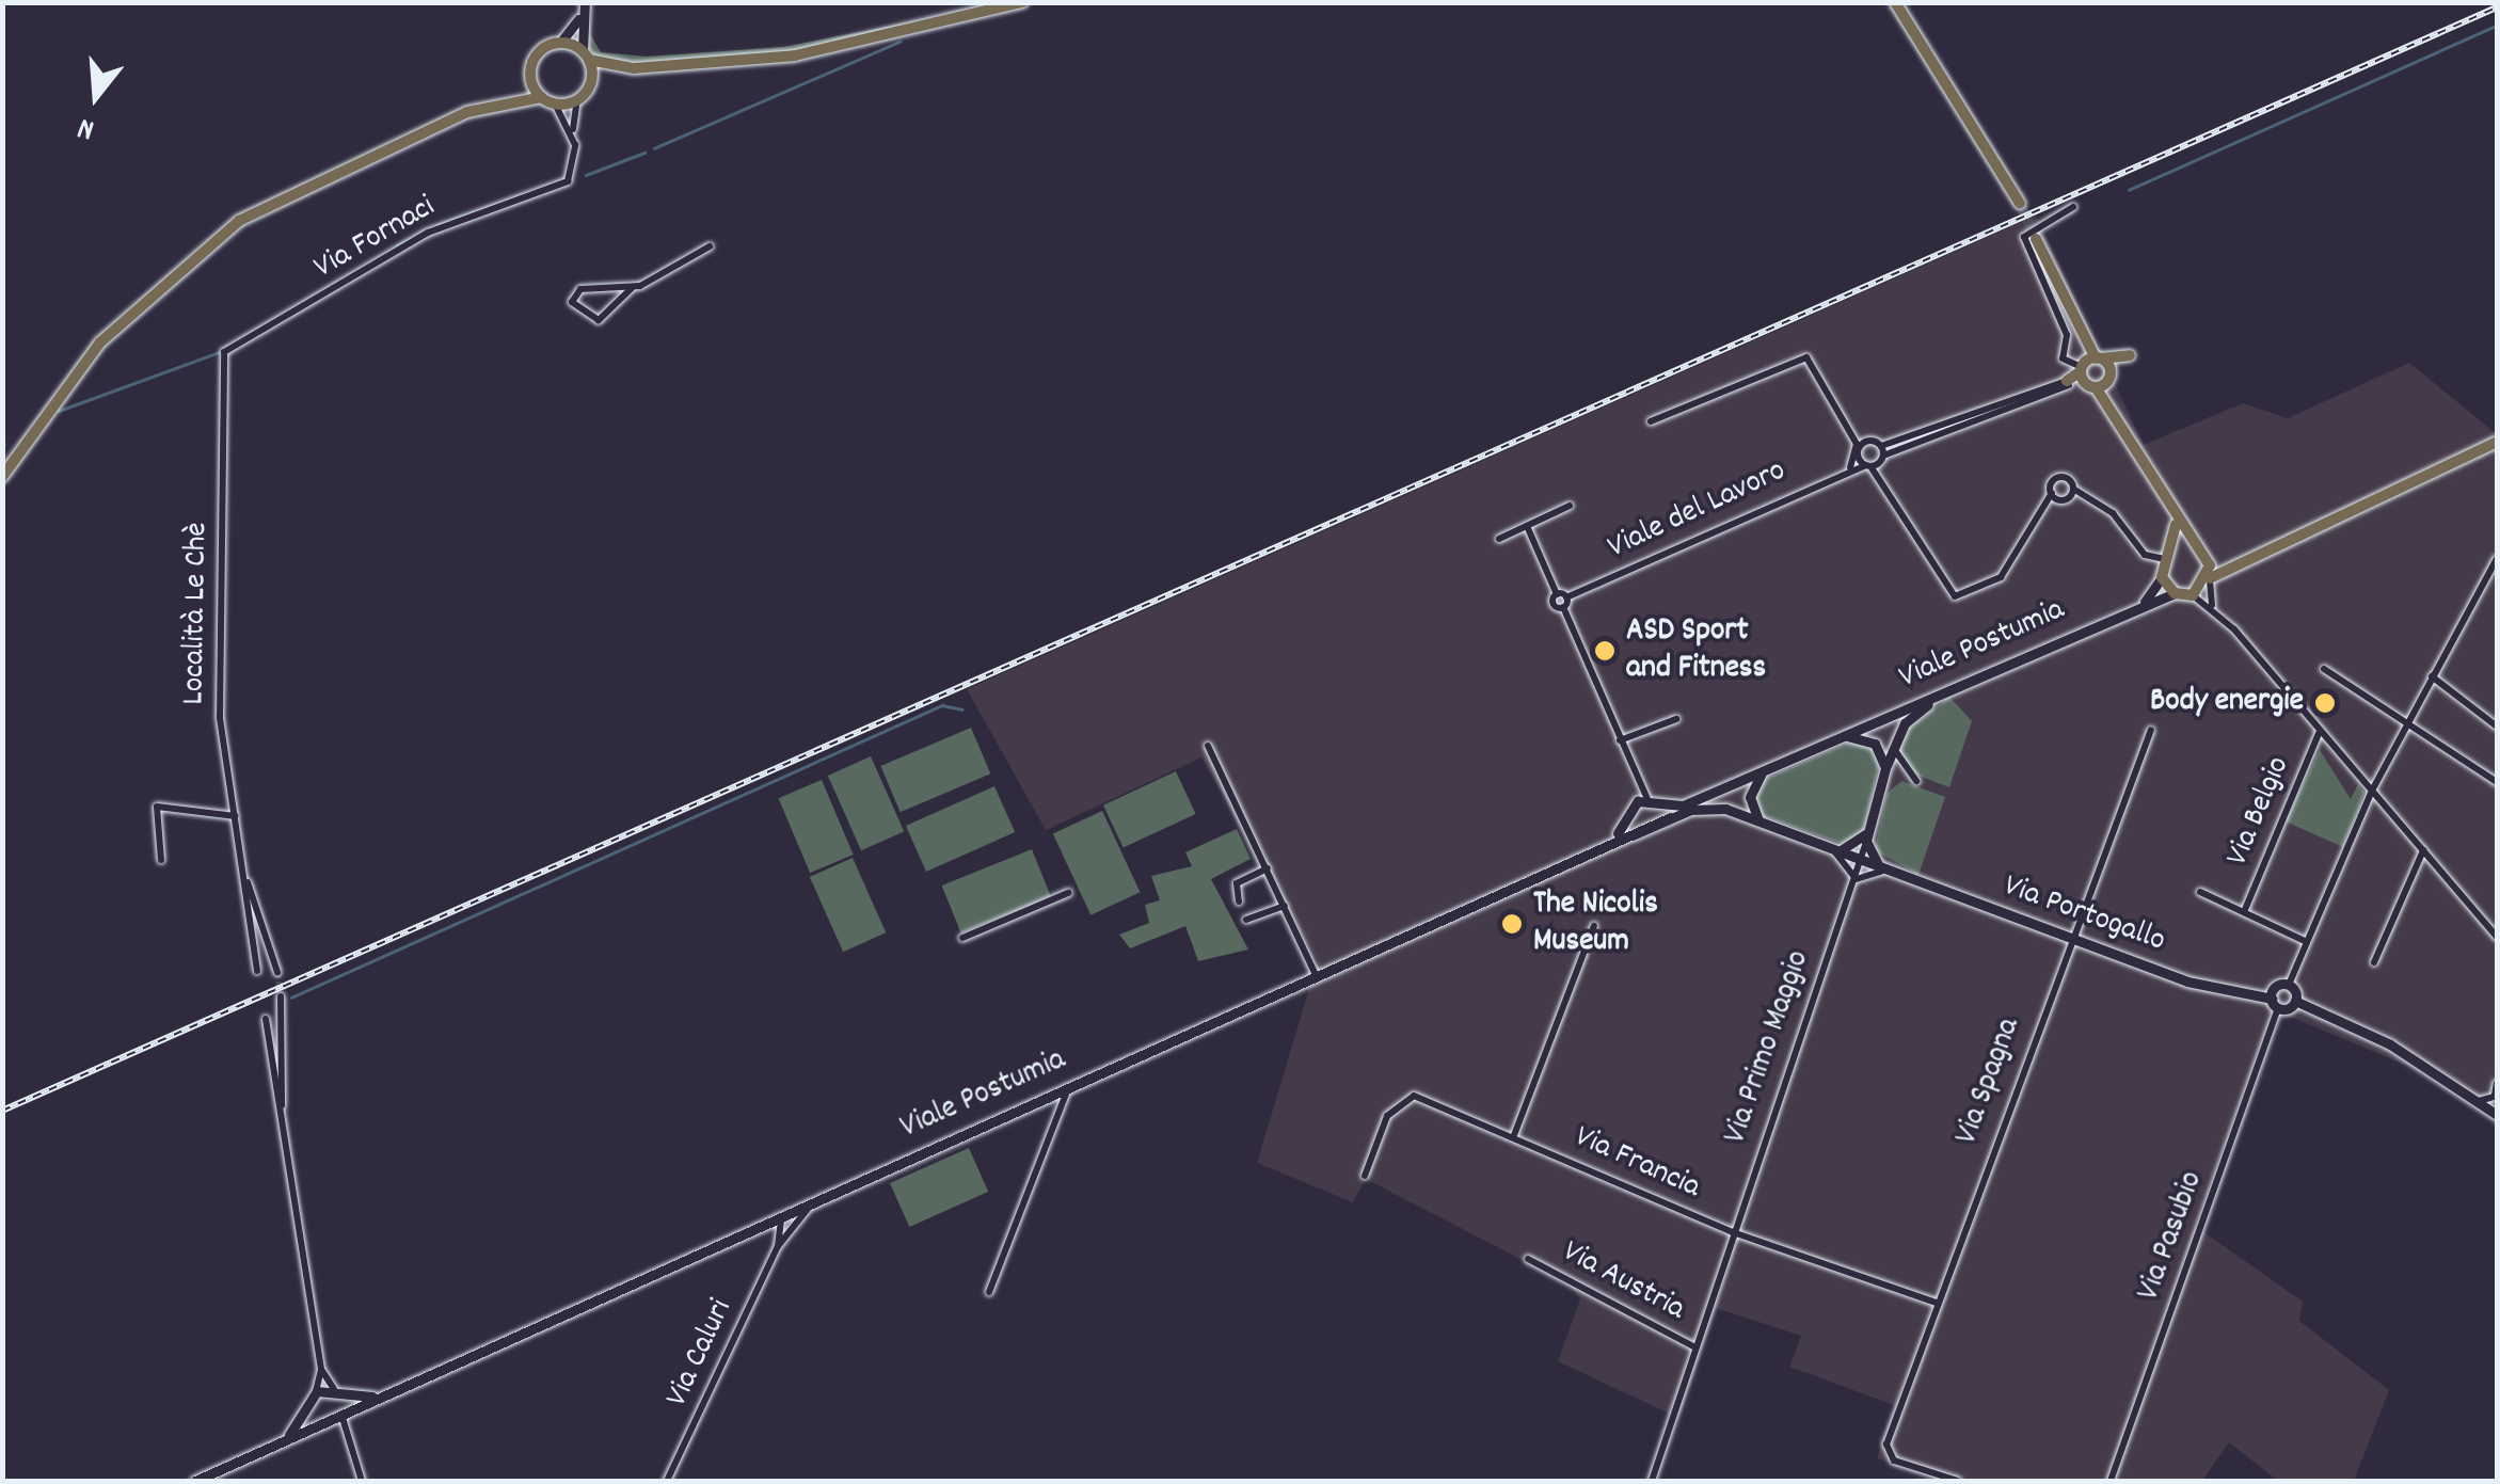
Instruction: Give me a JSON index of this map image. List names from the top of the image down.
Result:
{
  "streets": {
    "main road": ["Viale Postumia", "Via Portogallo", "Via Primo Maggio"],
    "street": [
      "Via Fornaci",
      "Viale del Lavoro",
      "Località Le Chè",
      "Via Belgio",
      "Via Spagna",
      "Via Francia",
      "Via Pasubio",
      "Via Austria",
      "Via Caluri"
    ]
  },
  "crossings": [
    ["Via Fornaci", "Località Le Chè"],
    ["Viale Postumia", "Via Portogallo"],
    ["Viale Postumia", "Via Primo Maggio"],
    ["Viale Postumia", "Via Caluri"],
    ["Via Portogallo", "Via Primo Maggio"],
    ["Via Portogallo", "Via Spagna"],
    ["Via Portogallo", "Via Pasubio"],
    ["Via Primo Maggio", "Via Francia"],
    ["Via Primo Maggio", "Via Austria"],
    ["Via Spagna", "Via Francia"]
  ],
  "places": ["ASD Sport and Fitness", "Body energie", "The Nicolis Museum"],
  "north": "bottom"
}
